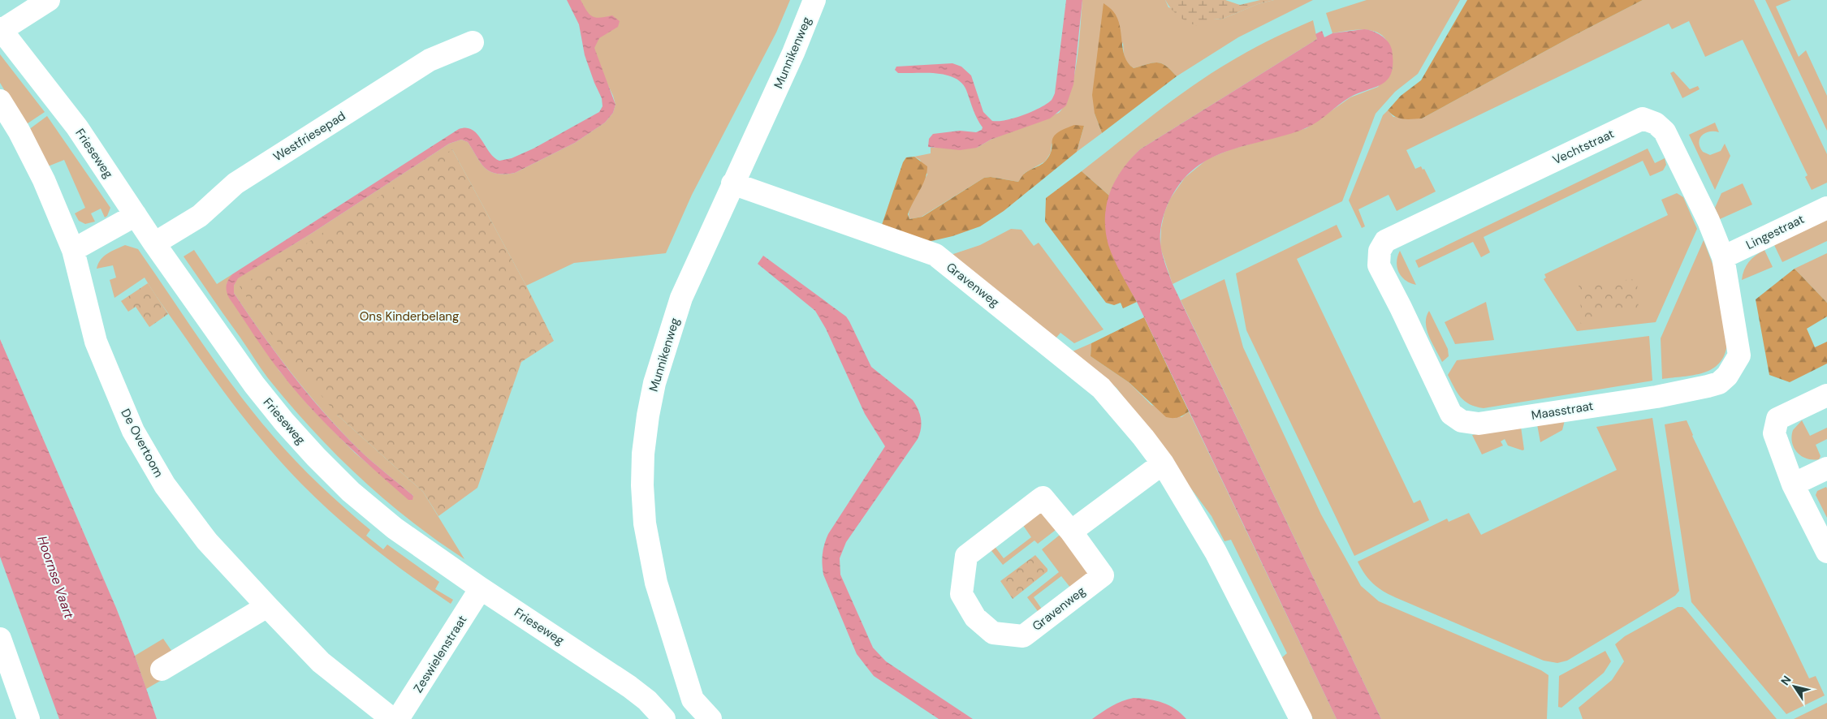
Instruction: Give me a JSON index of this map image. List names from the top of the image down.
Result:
{
  "streets": {
    "street": [
      "Munnikenweg",
      "Westfriesepad",
      "Vechtstraat",
      "Frieseweg",
      "Lingestraat",
      "Gravenweg",
      "Maasstraat",
      "De Overtoom",
      "Zeswielenstraat"
    ]
  },
  "crossings": [
    ["Munnikenweg", "Gravenweg"],
    ["Westfriesepad", "Frieseweg"],
    ["Vechtstraat", "Lingestraat"],
    ["Vechtstraat", "Maasstraat"],
    ["Frieseweg", "Zeswielenstraat"],
    ["Lingestraat", "Maasstraat"]
  ],
  "water": ["Hoornse Vaart"],
  "parks": ["Ons Kinderbelang"],
  "north": "top left"
}
